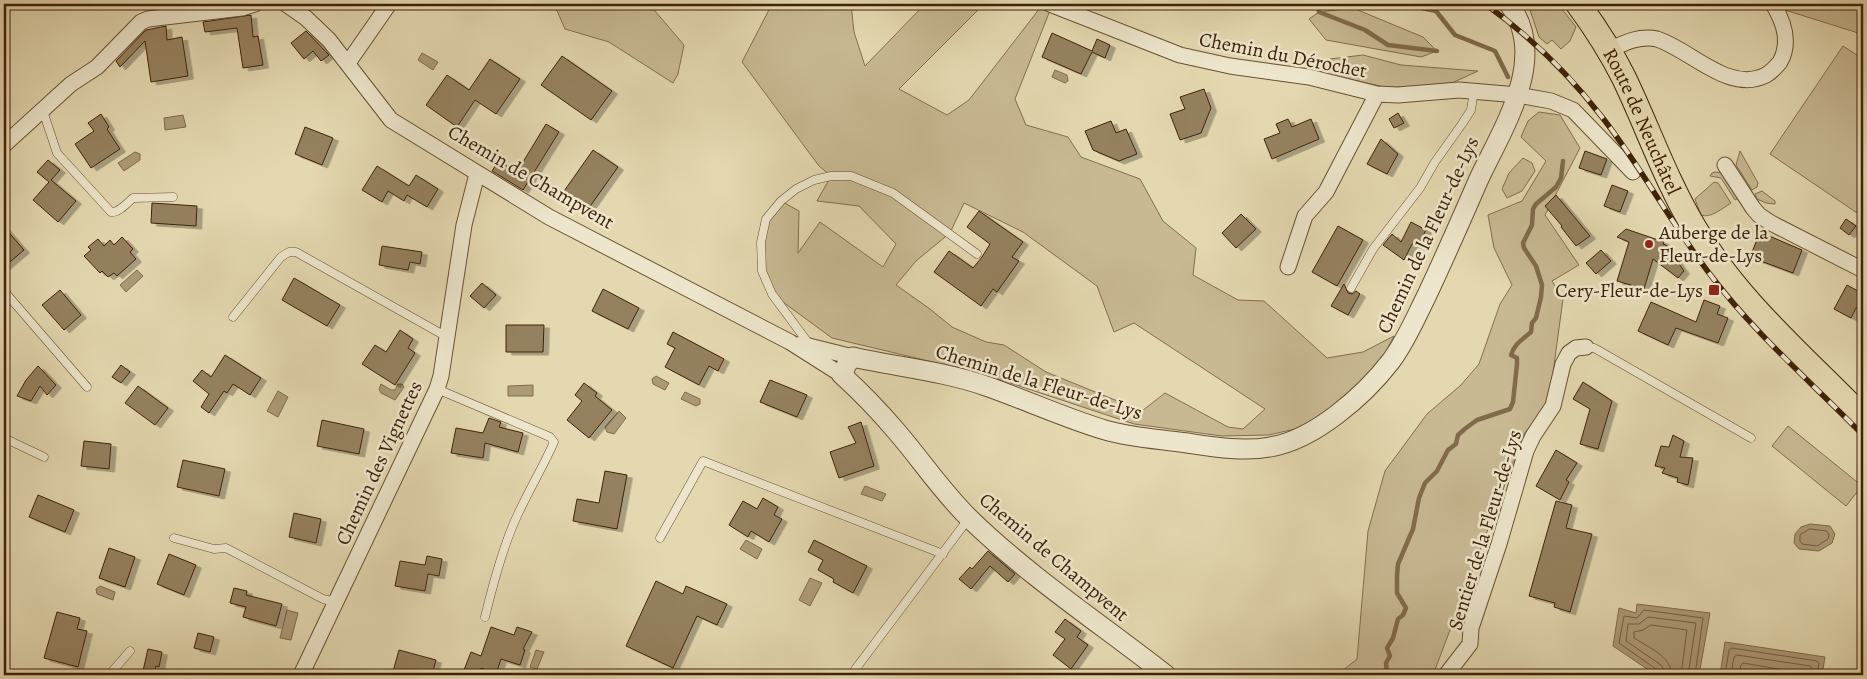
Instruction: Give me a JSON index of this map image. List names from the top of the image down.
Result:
{
  "streets": {
    "main road": ["Route de Neuchâtel"],
    "street": [
      "Chemin du Dérochet",
      "Chemin de Champvent",
      "Chemin de la Fleur-de-Lys",
      "Chemin des Vignettes",
      "Sentier de la Fleur-de-Lys"
    ]
  },
  "crossings": [
    ["Chemin du Dérochet", "Chemin de la Fleur-de-Lys"],
    ["Chemin de Champvent", "Chemin de la Fleur-de-Lys"],
    ["Chemin de Champvent", "Chemin des Vignettes"]
  ],
  "places": {
    "other": ["Auberge de la Fleur-de-Lys"],
    "transit": ["Cery-Fleur-de-Lys"]
  }
}
